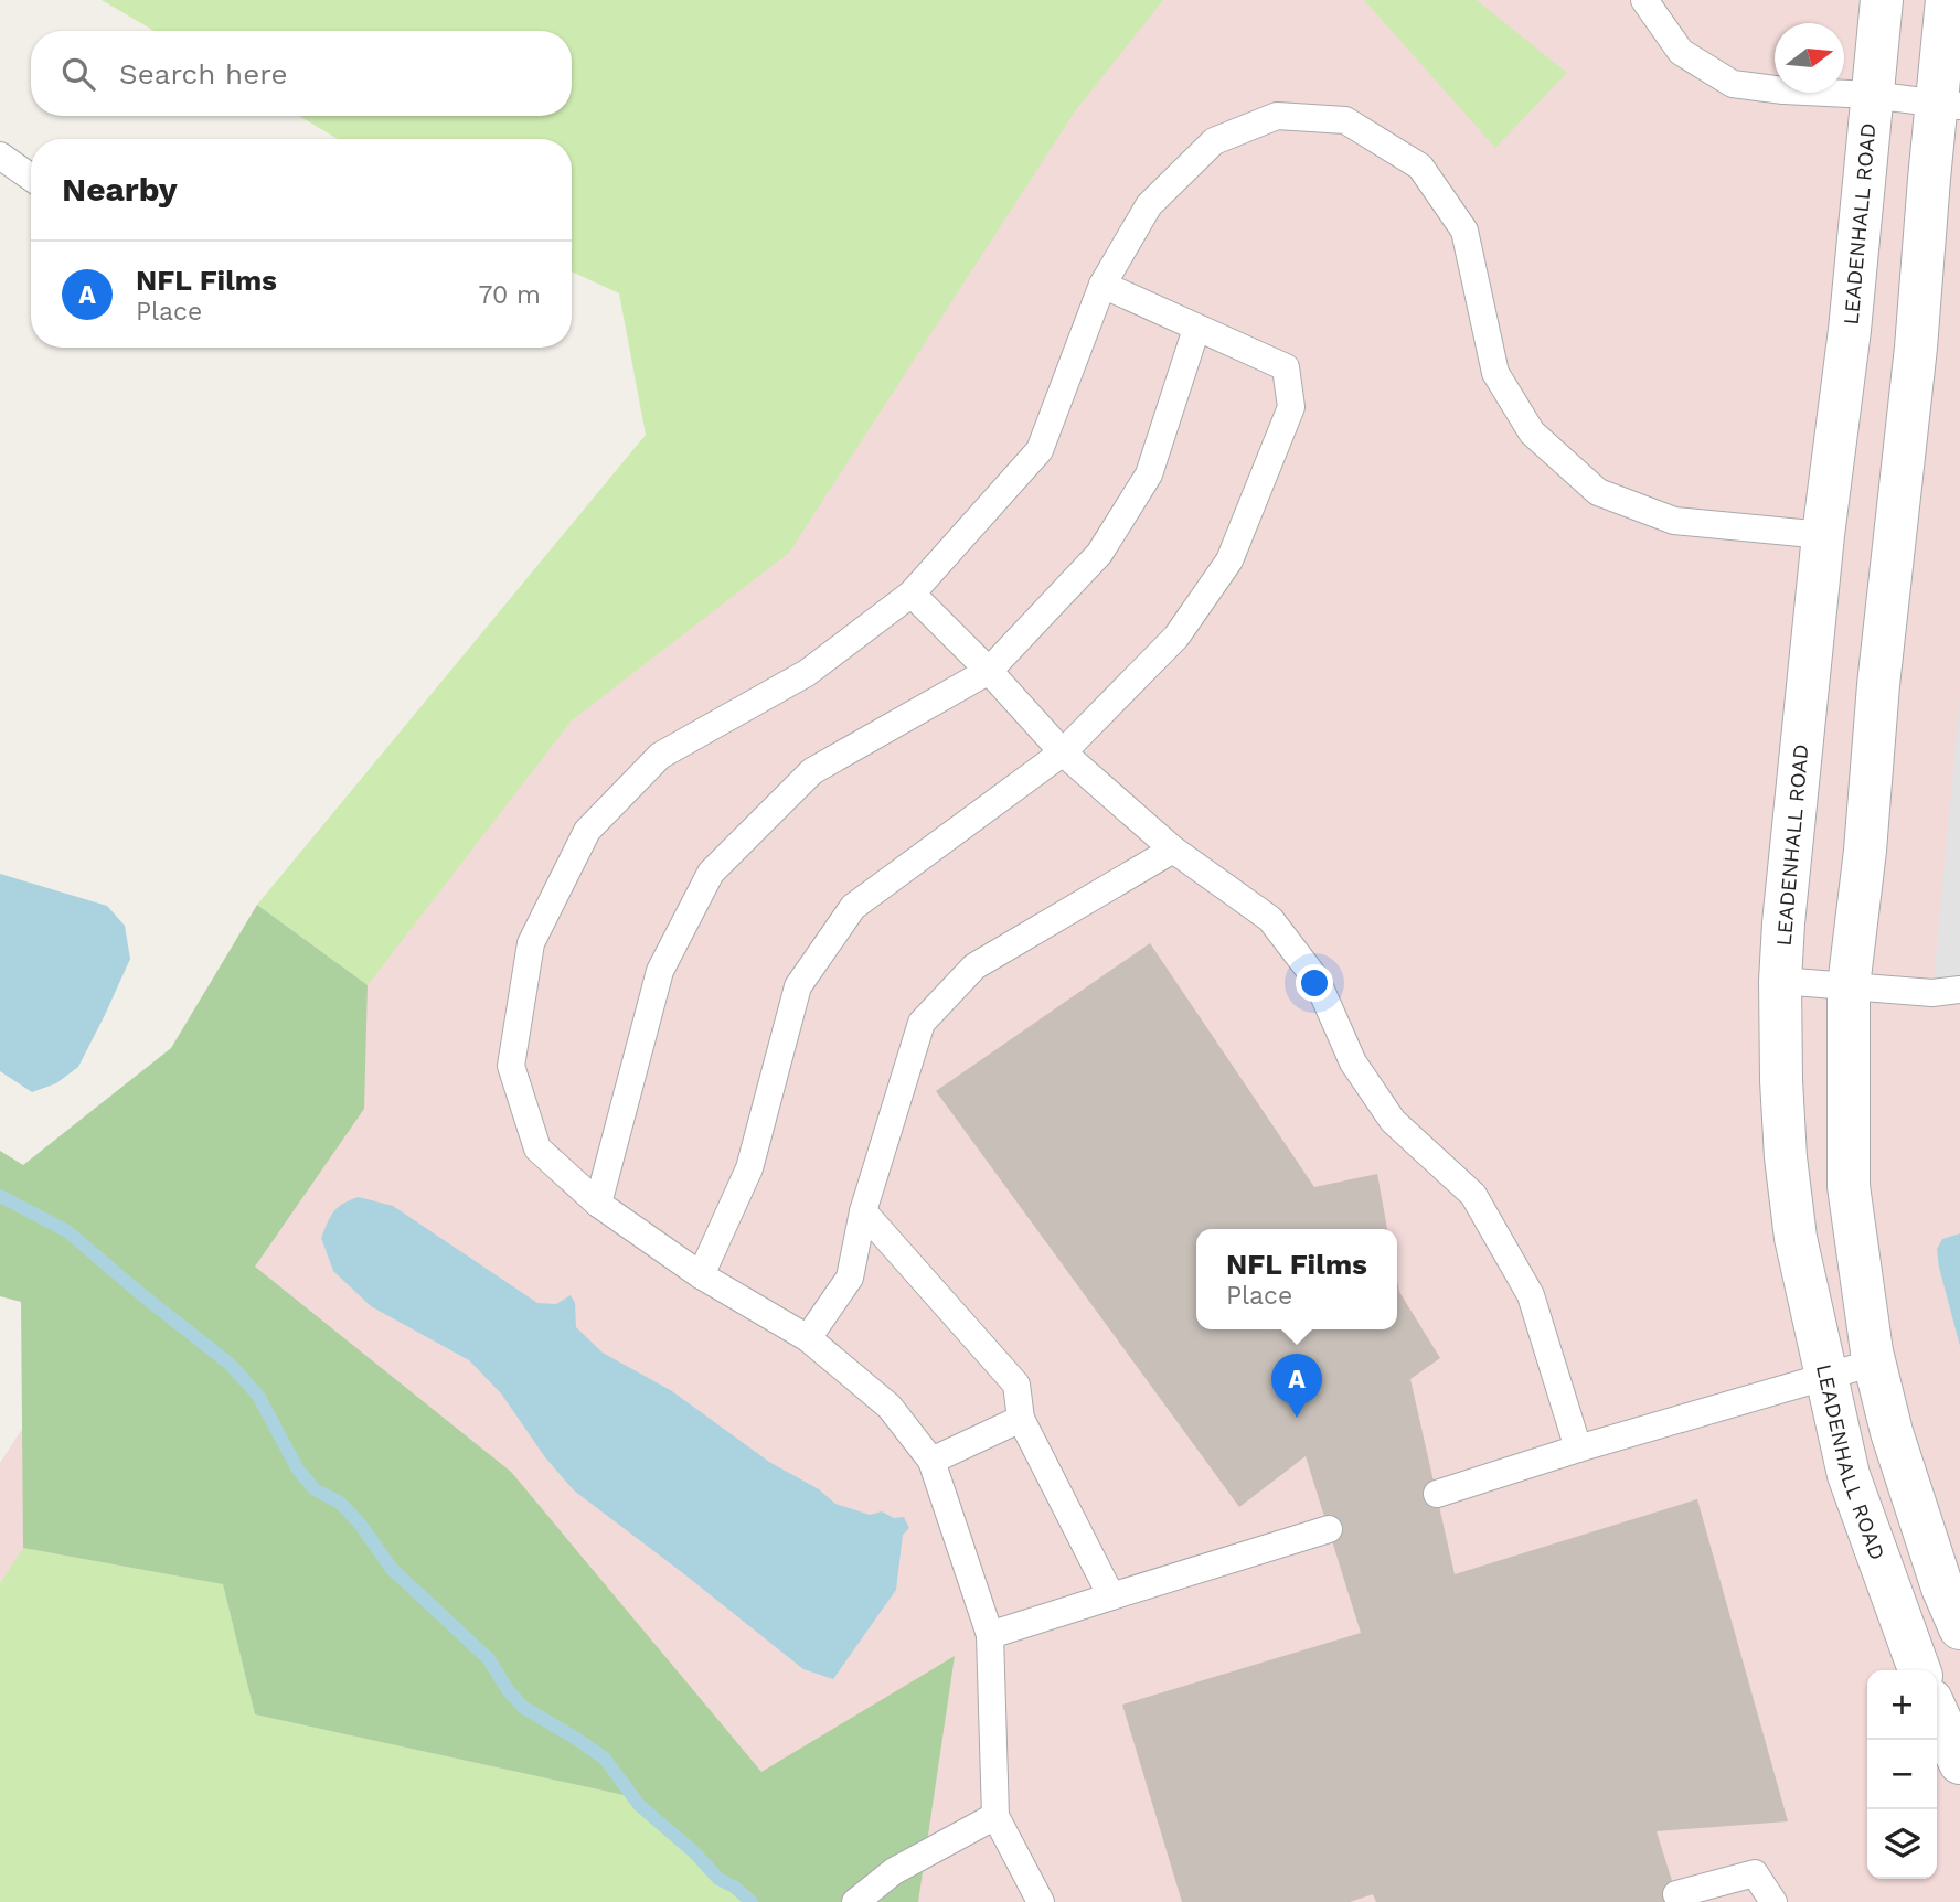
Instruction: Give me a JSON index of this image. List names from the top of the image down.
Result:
{
  "streets": {
    "street": ["LEADENHALL ROAD"]
  },
  "north": "right",
  "page": {
    "search": "Search here",
    "heading": "Nearby",
    "list": [
      {
        "mark": "A",
        "name": "NFL Films",
        "note": "Place",
        "value": "70 m"
      }
    ],
    "popup": ["NFL Films", "Place"],
    "pins": "A",
    "map_buttons": ["+", "−"]
  }
}
